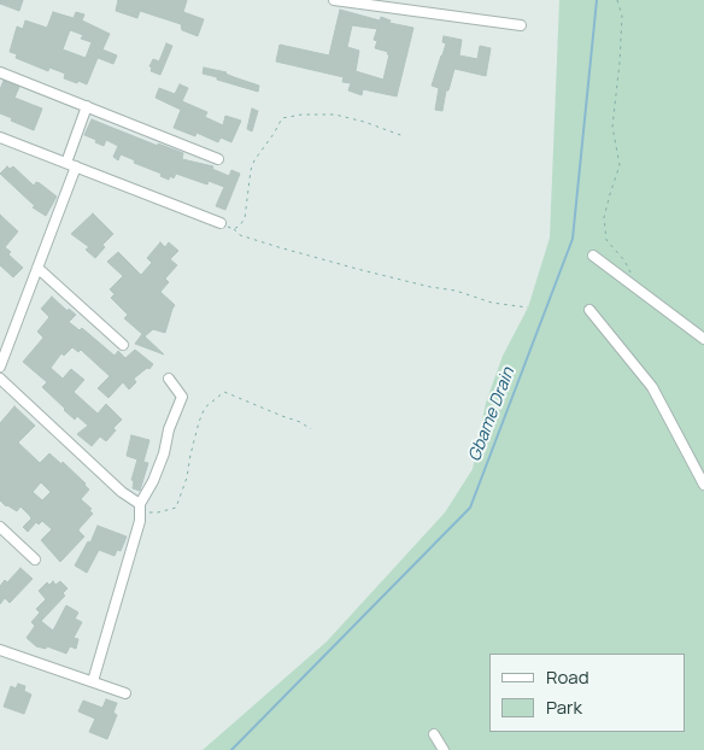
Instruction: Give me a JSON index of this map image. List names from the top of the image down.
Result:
{
  "water": ["Gbame Drain"],
  "legend": ["Road", "Park"]
}
